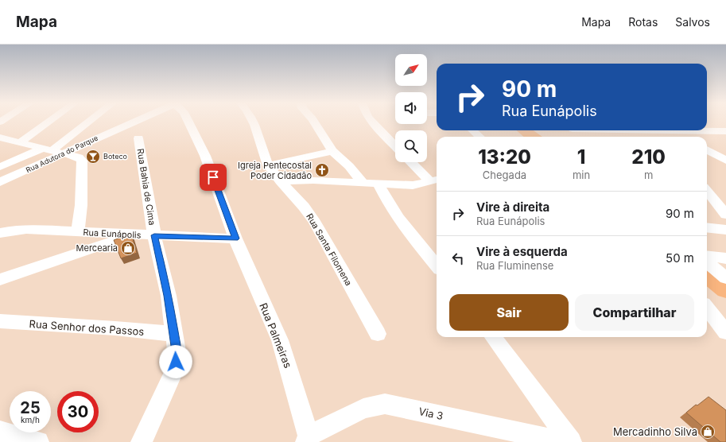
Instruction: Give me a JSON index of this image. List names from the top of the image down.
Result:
{
  "streets": {
    "street": [
      "Rua Adutora do Parque",
      "Rua Bahia de Cima",
      "Rua Eunápolis",
      "Rua Santa Filomena",
      "Rua Senhor dos Passos",
      "Rua Palmeiras",
      "Via 3"
    ]
  },
  "crossings": [
    ["Rua Bahia de Cima", "Rua Eunápolis"],
    ["Rua Bahia de Cima", "Rua Senhor dos Passos"],
    ["Rua Eunápolis", "Rua Palmeiras"],
    ["Rua Palmeiras", "Via 3"]
  ],
  "places": {
    "bar": ["Boteco"],
    "church": ["Igreja Pentecostal Poder Cidadão"],
    "shop": ["Mercearia", "Mercadinho Silva"]
  },
  "north": "top right",
  "page": {
    "header": "Mapa",
    "nav": ["Mapa", "Rotas", "Salvos"],
    "turn": ["90 m", "Rua Eunápolis"],
    "eta": [
      "13:20",
      "Chegada",
      "1",
      "min",
      "210",
      "m"
    ],
    "list": [
      {
        "name": "Vire à direita",
        "note": "Rua Eunápolis",
        "value": "90 m"
      },
      {
        "name": "Vire à esquerda",
        "note": "Rua Fluminense",
        "value": "50 m"
      }
    ],
    "buttons": ["Sair", "Compartilhar"],
    "speed": "25 km/h",
    "limit": "30"
  }
}
